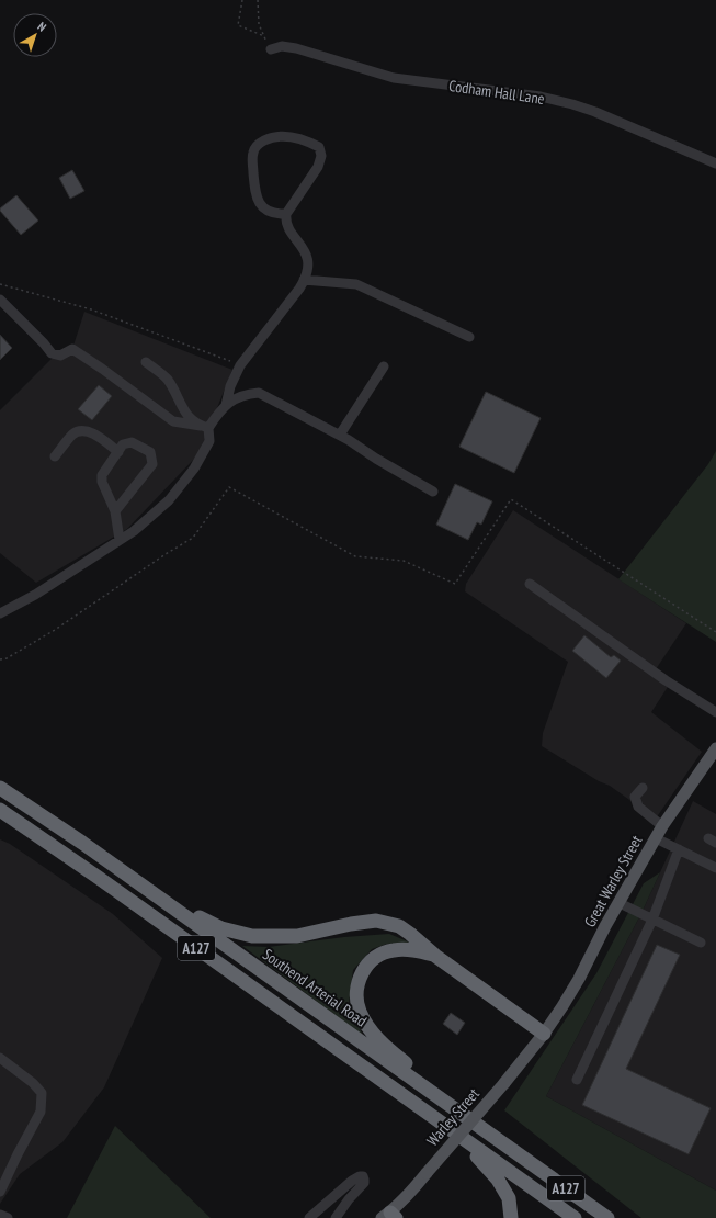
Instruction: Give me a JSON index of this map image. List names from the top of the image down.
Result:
{
  "streets": {
    "highway": ["A127", "Southend Arterial Road"],
    "main road": ["Great Warley Street", "Warley Street"],
    "street": ["Codham Hall Lane"]
  },
  "crossings": [
    ["Great Warley Street", "Warley Street"]
  ],
  "north": "top right"
}
